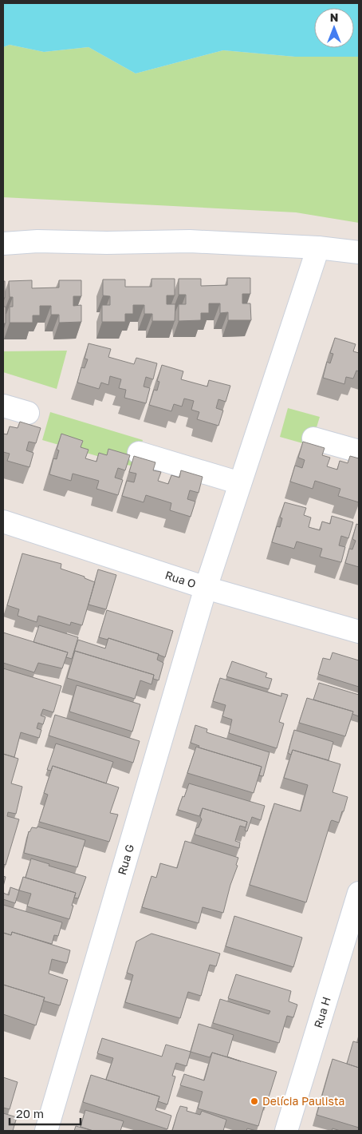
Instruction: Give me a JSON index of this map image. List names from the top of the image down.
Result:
{
  "streets": {
    "street": ["Rua O", "Rua G", "Rua H"]
  },
  "crossings": [
    ["Rua O", "Rua G"]
  ],
  "places": ["Delícia Paulista"],
  "scale_bar": "20 m",
  "north": "top"
}
